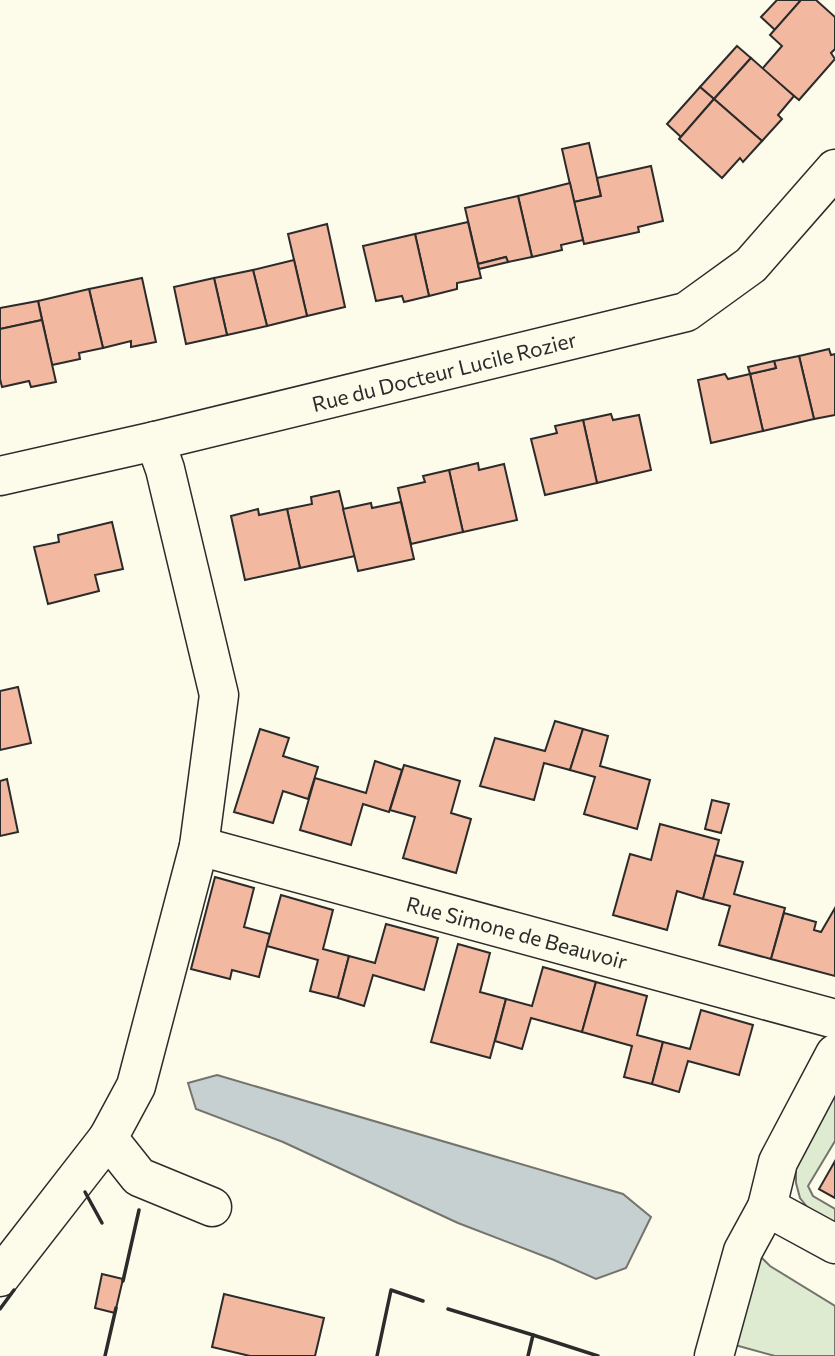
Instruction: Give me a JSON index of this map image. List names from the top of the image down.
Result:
{
  "streets": {
    "street": ["Rue du Docteur Lucile Rozier", "Rue Simone de Beauvoir"]
  }
}
